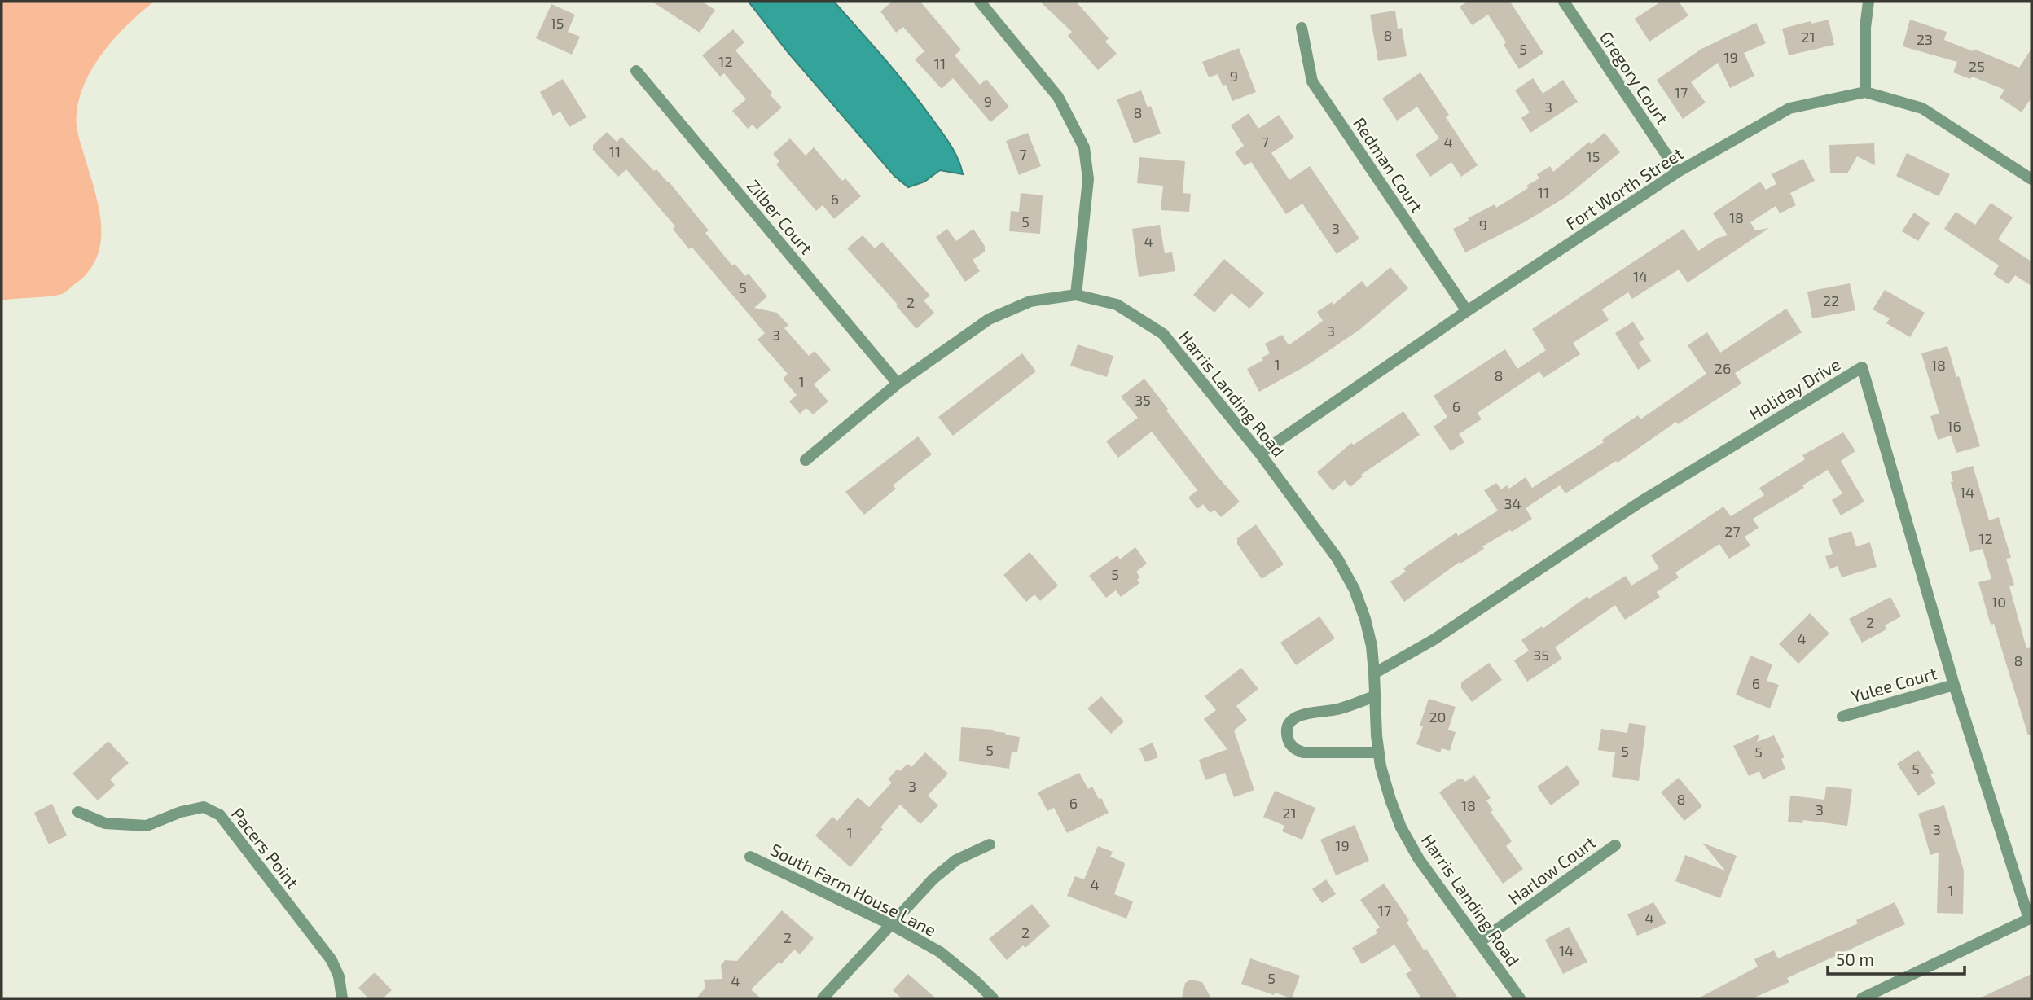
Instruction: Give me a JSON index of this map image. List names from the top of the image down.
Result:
{
  "streets": {
    "street": [
      "Gregory Court",
      "Redman Court",
      "Fort Worth Street",
      "Zilber Court",
      "Holiday Drive",
      "Harris Landing Road",
      "Yulee Court",
      "Pacers Point",
      "Harlow Court",
      "South Farm House Lane"
    ]
  },
  "crossings": [
    ["Gregory Court", "Fort Worth Street"],
    ["Redman Court", "Fort Worth Street"],
    ["Fort Worth Street", "Harris Landing Road"],
    ["Zilber Court", "Harris Landing Road"],
    ["Holiday Drive", "Harris Landing Road"],
    ["Holiday Drive", "Yulee Court"],
    ["Harris Landing Road", "Harlow Court"]
  ],
  "house_numbers": [
    "15",
    "8",
    "21",
    "23",
    "5",
    "19",
    "12",
    "11",
    "25",
    "9",
    "17",
    "9",
    "3",
    "8",
    "7",
    "4",
    "11",
    "7",
    "15",
    "11",
    "6",
    "18",
    "5",
    "9",
    "3",
    "4",
    "14",
    "5",
    "22",
    "2",
    "3",
    "3",
    "1",
    "18",
    "26",
    "8",
    "1",
    "35",
    "6",
    "16",
    "14",
    "34",
    "27",
    "12",
    "5",
    "10",
    "2",
    "4",
    "35",
    "8",
    "6",
    "20",
    "5",
    "5",
    "5",
    "5",
    "3",
    "8",
    "6",
    "18",
    "3",
    "21",
    "3",
    "1",
    "19",
    "4",
    "1",
    "17",
    "4",
    "2",
    "2",
    "14",
    "5",
    "4"
  ],
  "scale_bar": "50 m"
}
